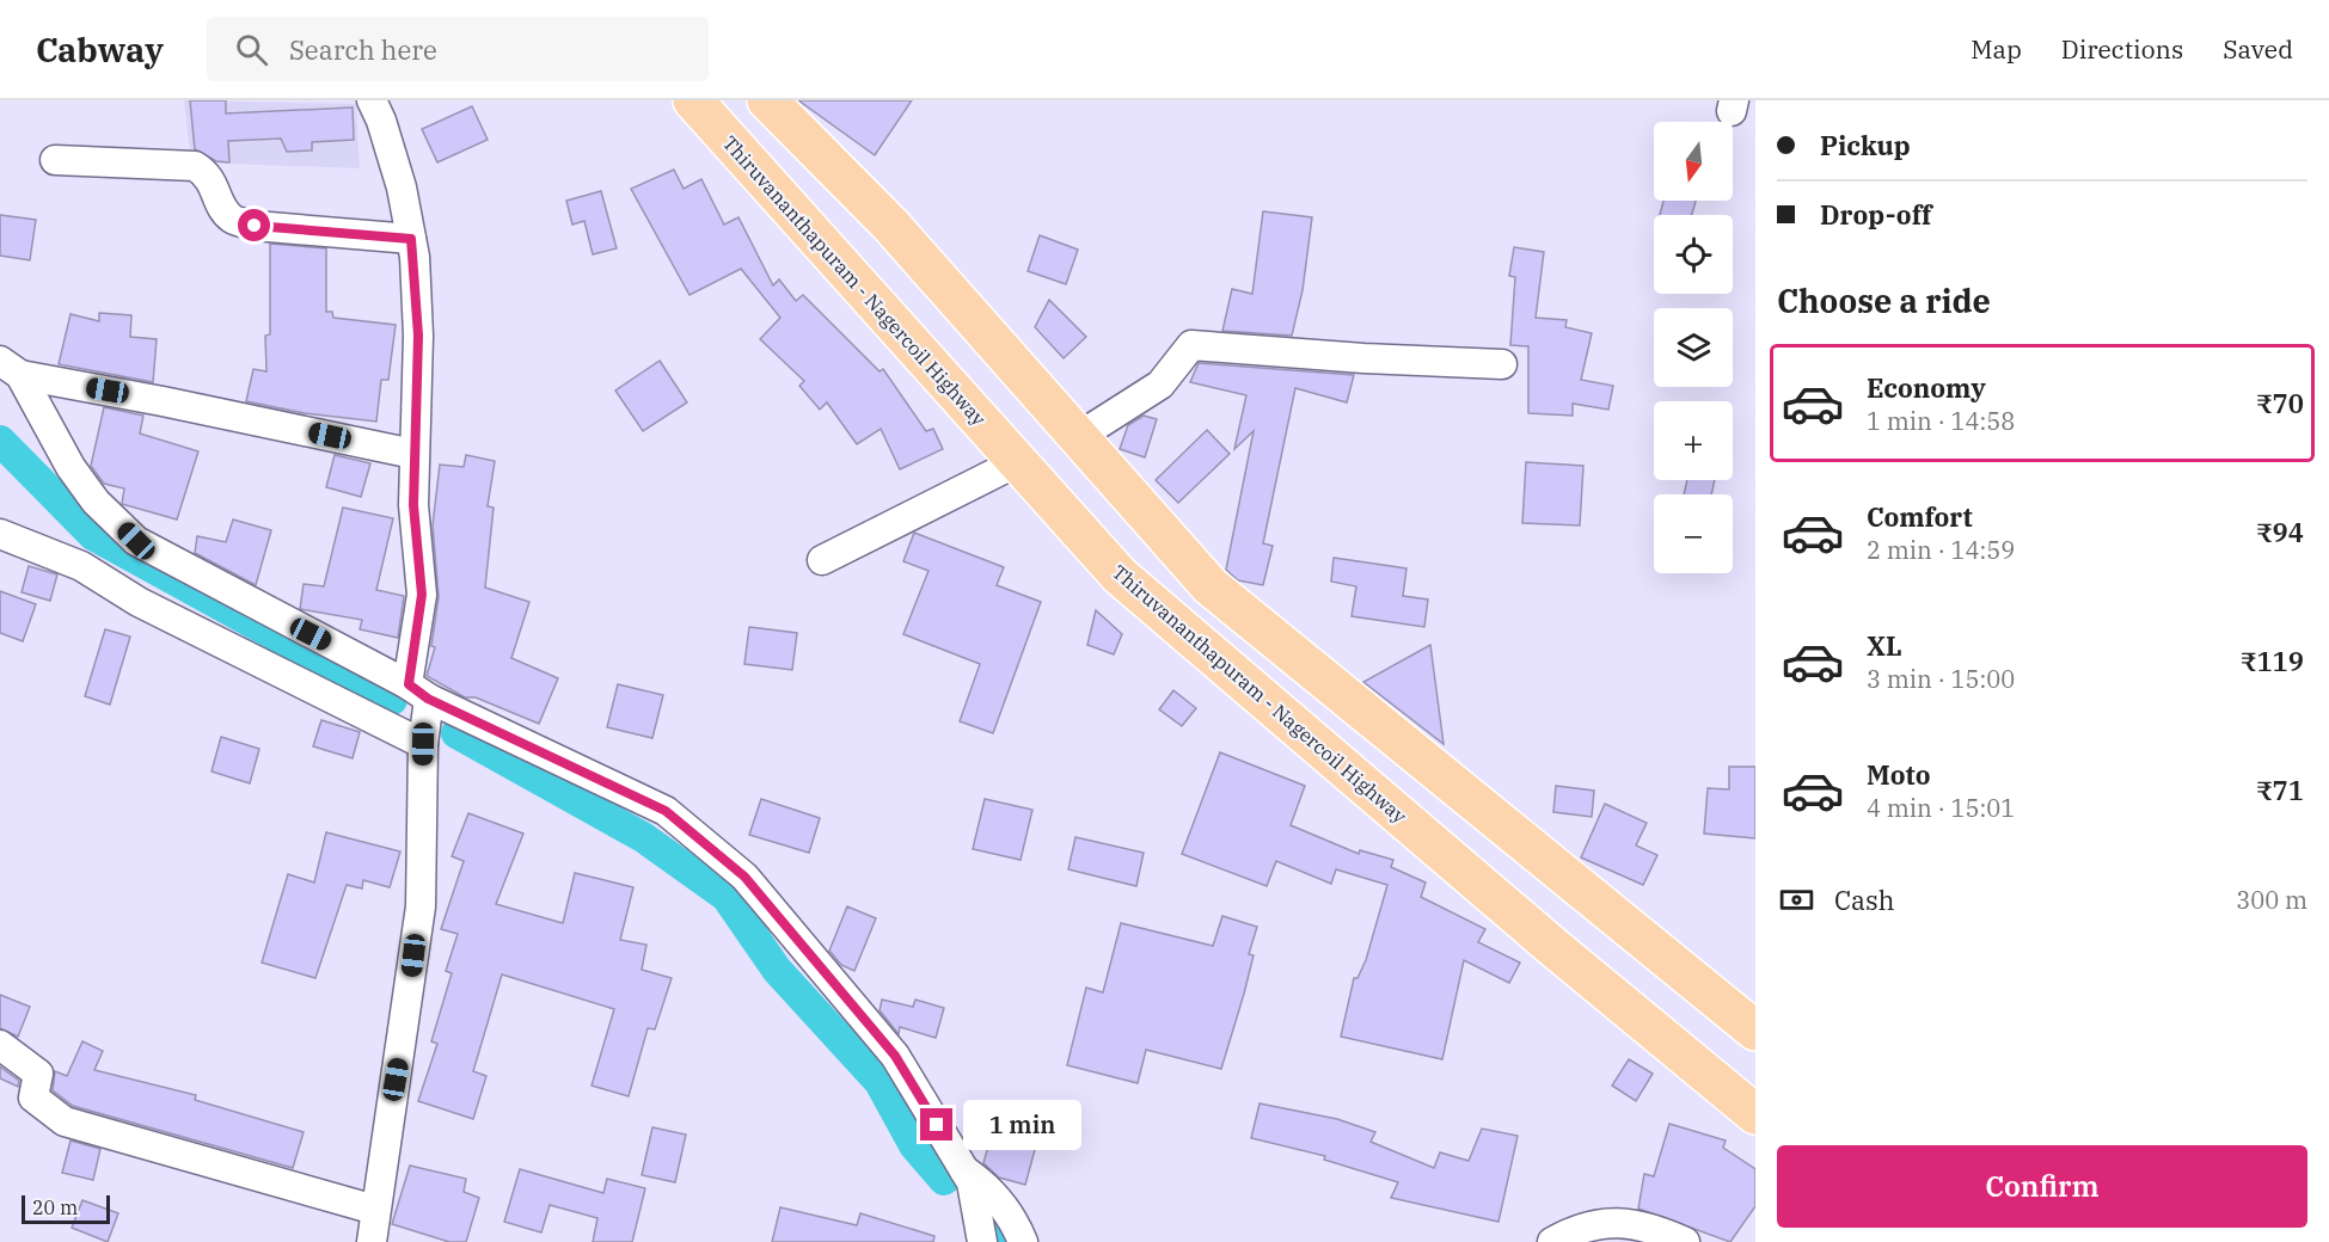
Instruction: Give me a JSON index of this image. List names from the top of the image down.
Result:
{
  "streets": {
    "main road": ["Thiruvananthapuram - Nagercoil Highway"]
  },
  "scale_bar": "20 m",
  "north": "bottom",
  "page": {
    "header": "Cabway",
    "search": "Search here",
    "nav": ["Map", "Directions", "Saved"],
    "banner": ["Pickup", "Drop-off"],
    "map_buttons": ["+", "−"],
    "heading": "Choose a ride",
    "list": [
      {
        "name": "Economy",
        "note": "1 min · 14:58",
        "value": "₹70"
      },
      {
        "name": "Comfort",
        "note": "2 min · 14:59",
        "value": "₹94"
      },
      {
        "name": "XL",
        "note": "3 min · 15:00",
        "value": "₹119"
      },
      {
        "name": "Moto",
        "note": "4 min · 15:01",
        "value": "₹71"
      }
    ],
    "pay": ["Cash", "300 m"],
    "bubble": "1 min",
    "buttons": "Confirm",
    "scale": "20 m"
  }
}
